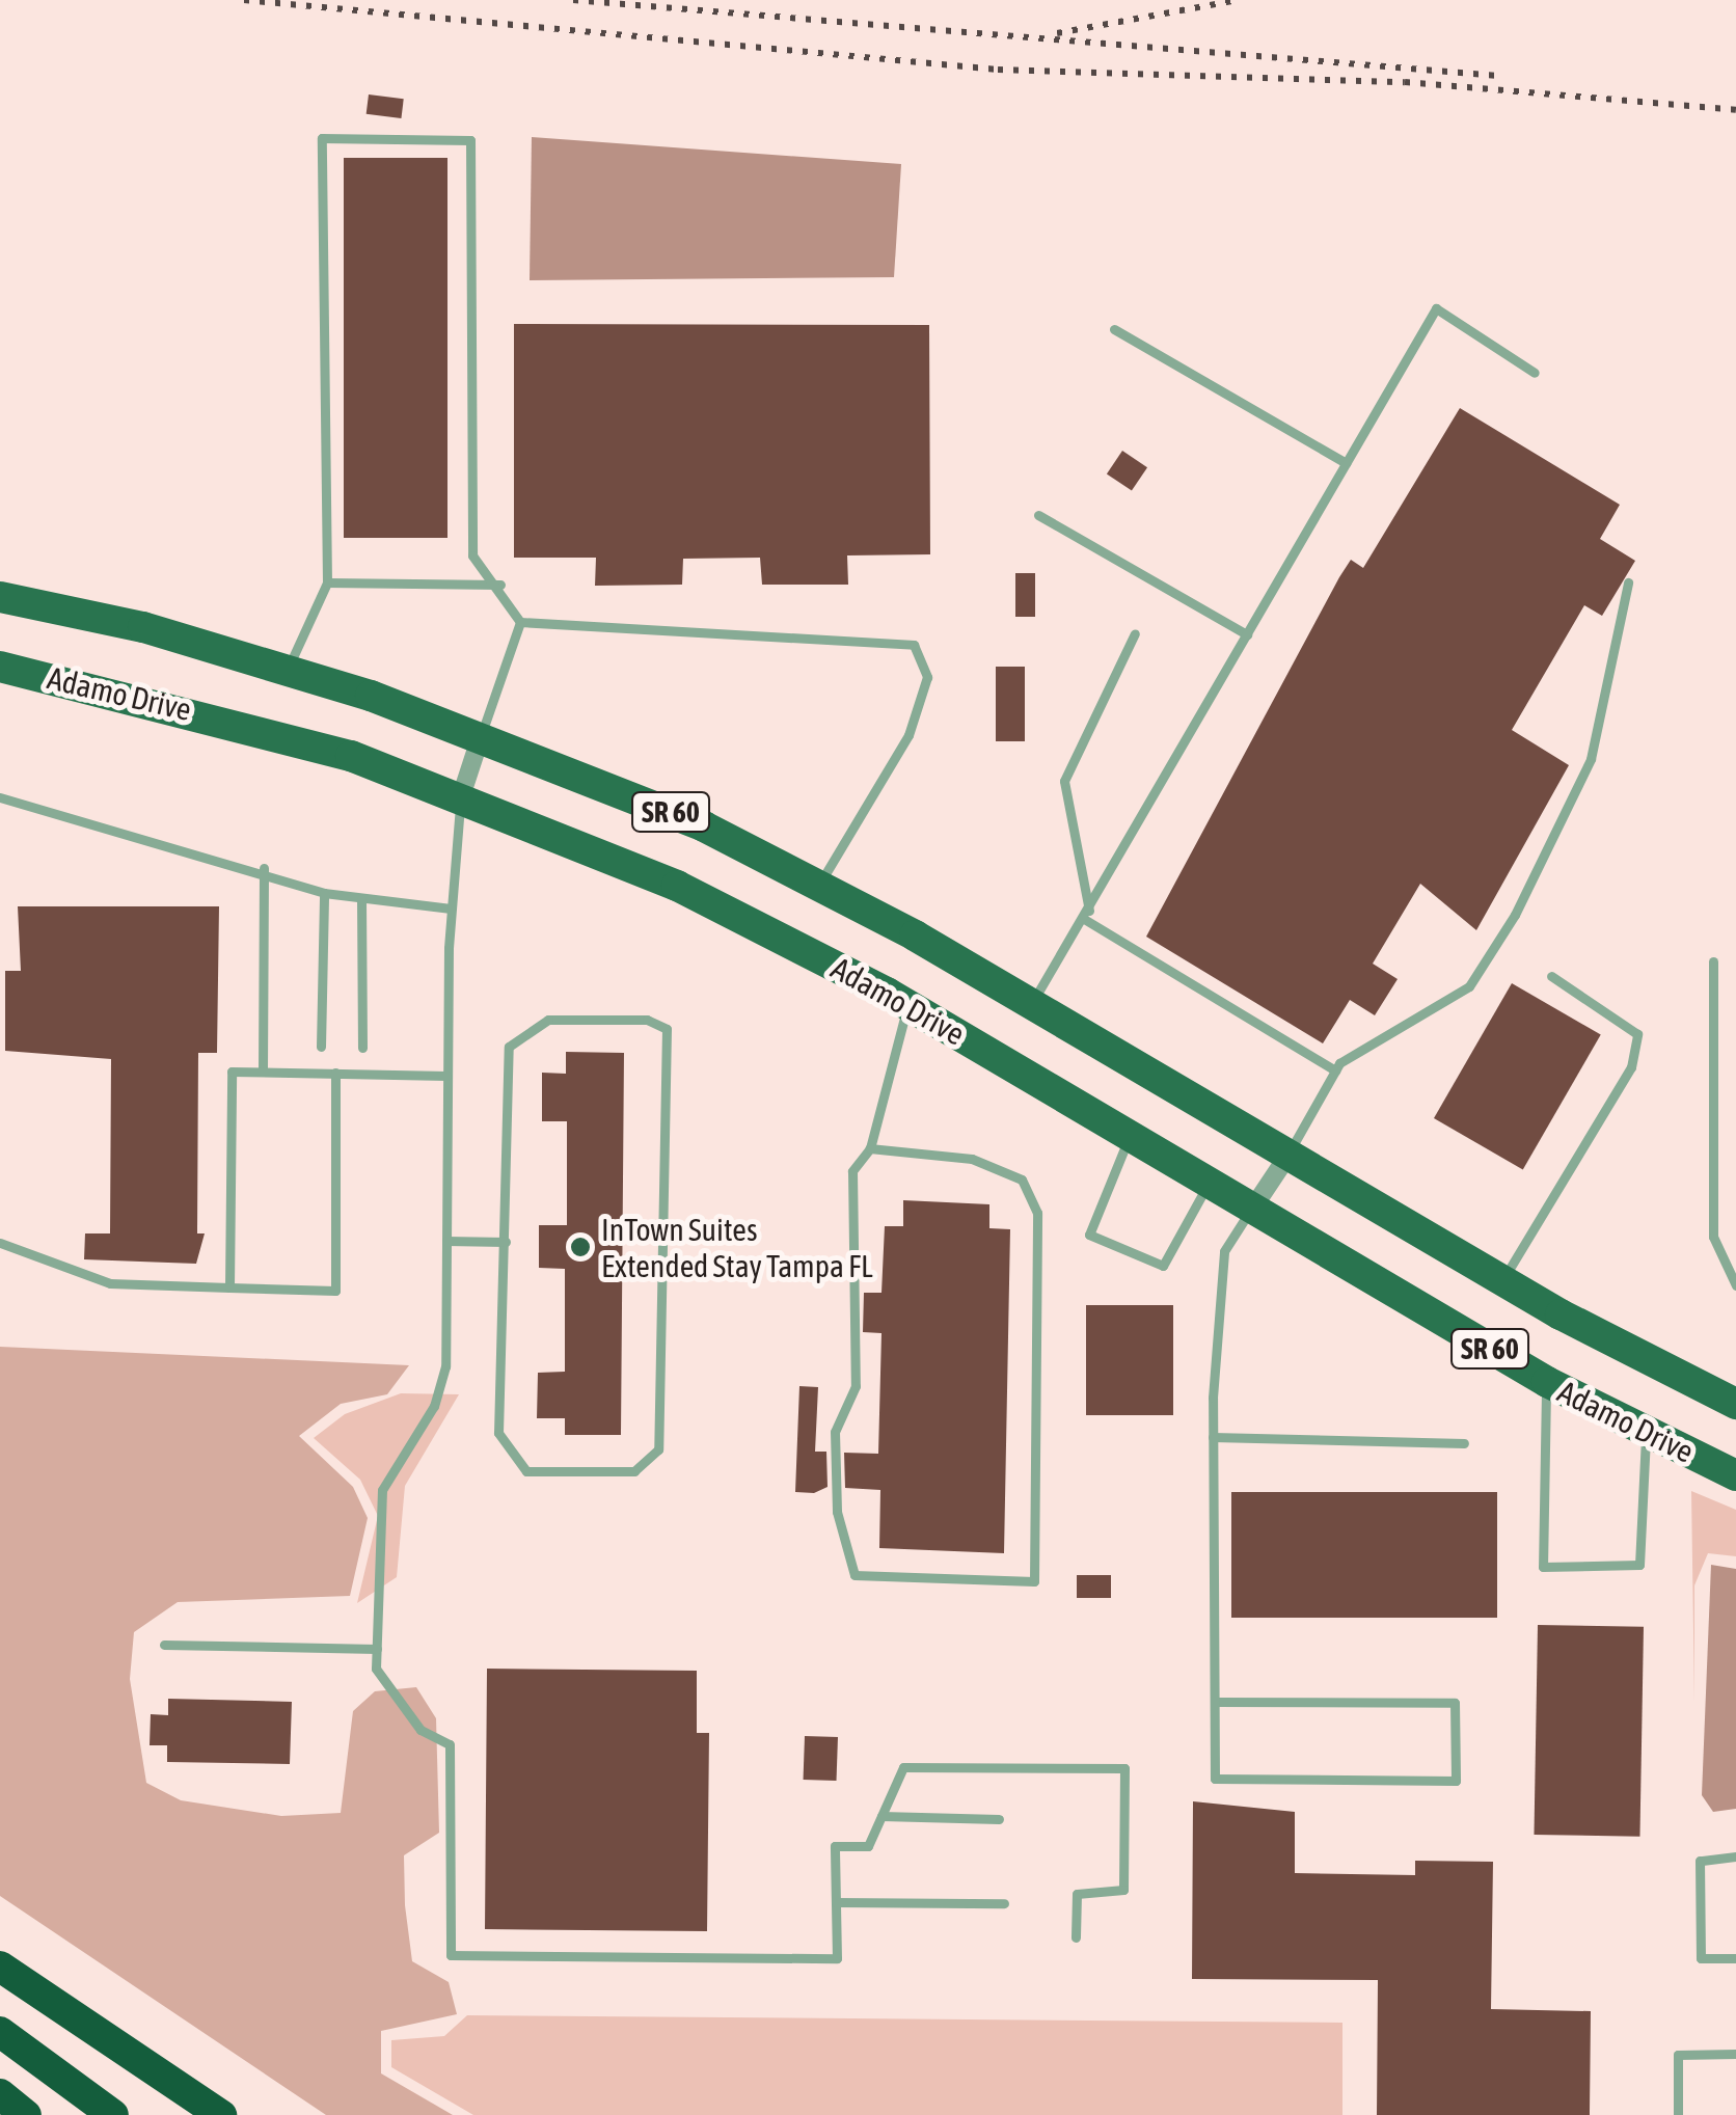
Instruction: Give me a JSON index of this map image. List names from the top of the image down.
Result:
{
  "streets": {
    "main road": ["Adamo Drive", "SR 60"]
  },
  "places": ["InTown Suites Extended Stay Tampa FL"]
}
